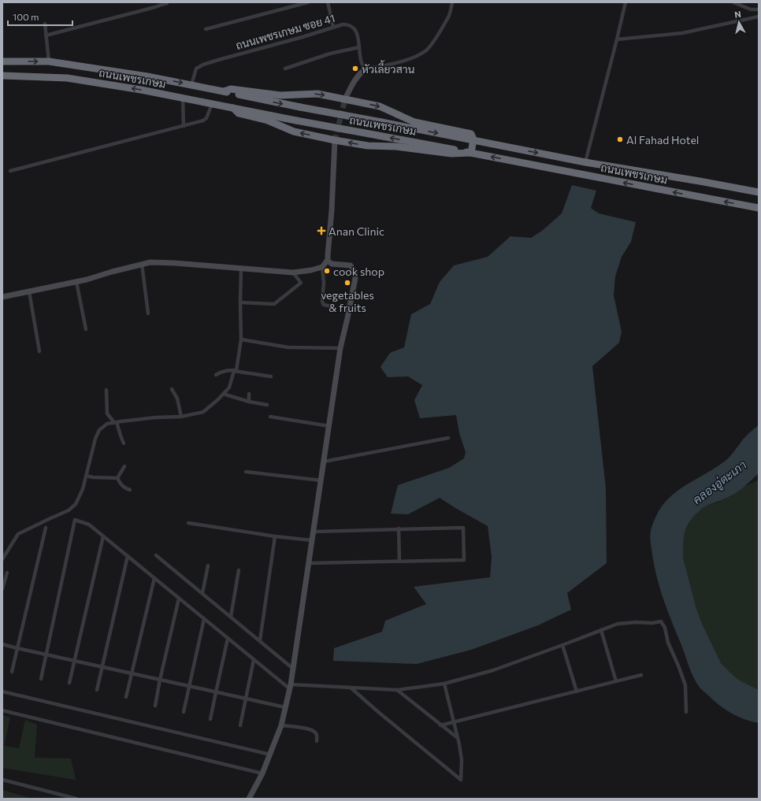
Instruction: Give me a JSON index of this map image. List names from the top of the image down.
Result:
{
  "streets": {
    "highway": ["ถนนเพชรเกษม"],
    "street": ["ถนนเพชรเกษม ซอย 41"]
  },
  "crossings": [
    ["ถนนเพชรเกษม ซอย 41", "ถนนเพชรเกษม"]
  ],
  "water": ["คลองอู่ตะเภา"],
  "places": {
    "other": [
      "หัวเลี้ยวสาน",
      "Al Fahad Hotel",
      "cook shop",
      "vegetables & fruits"
    ],
    "health": ["Anan Clinic"]
  },
  "scale_bar": "100 m",
  "north": "top"
}
